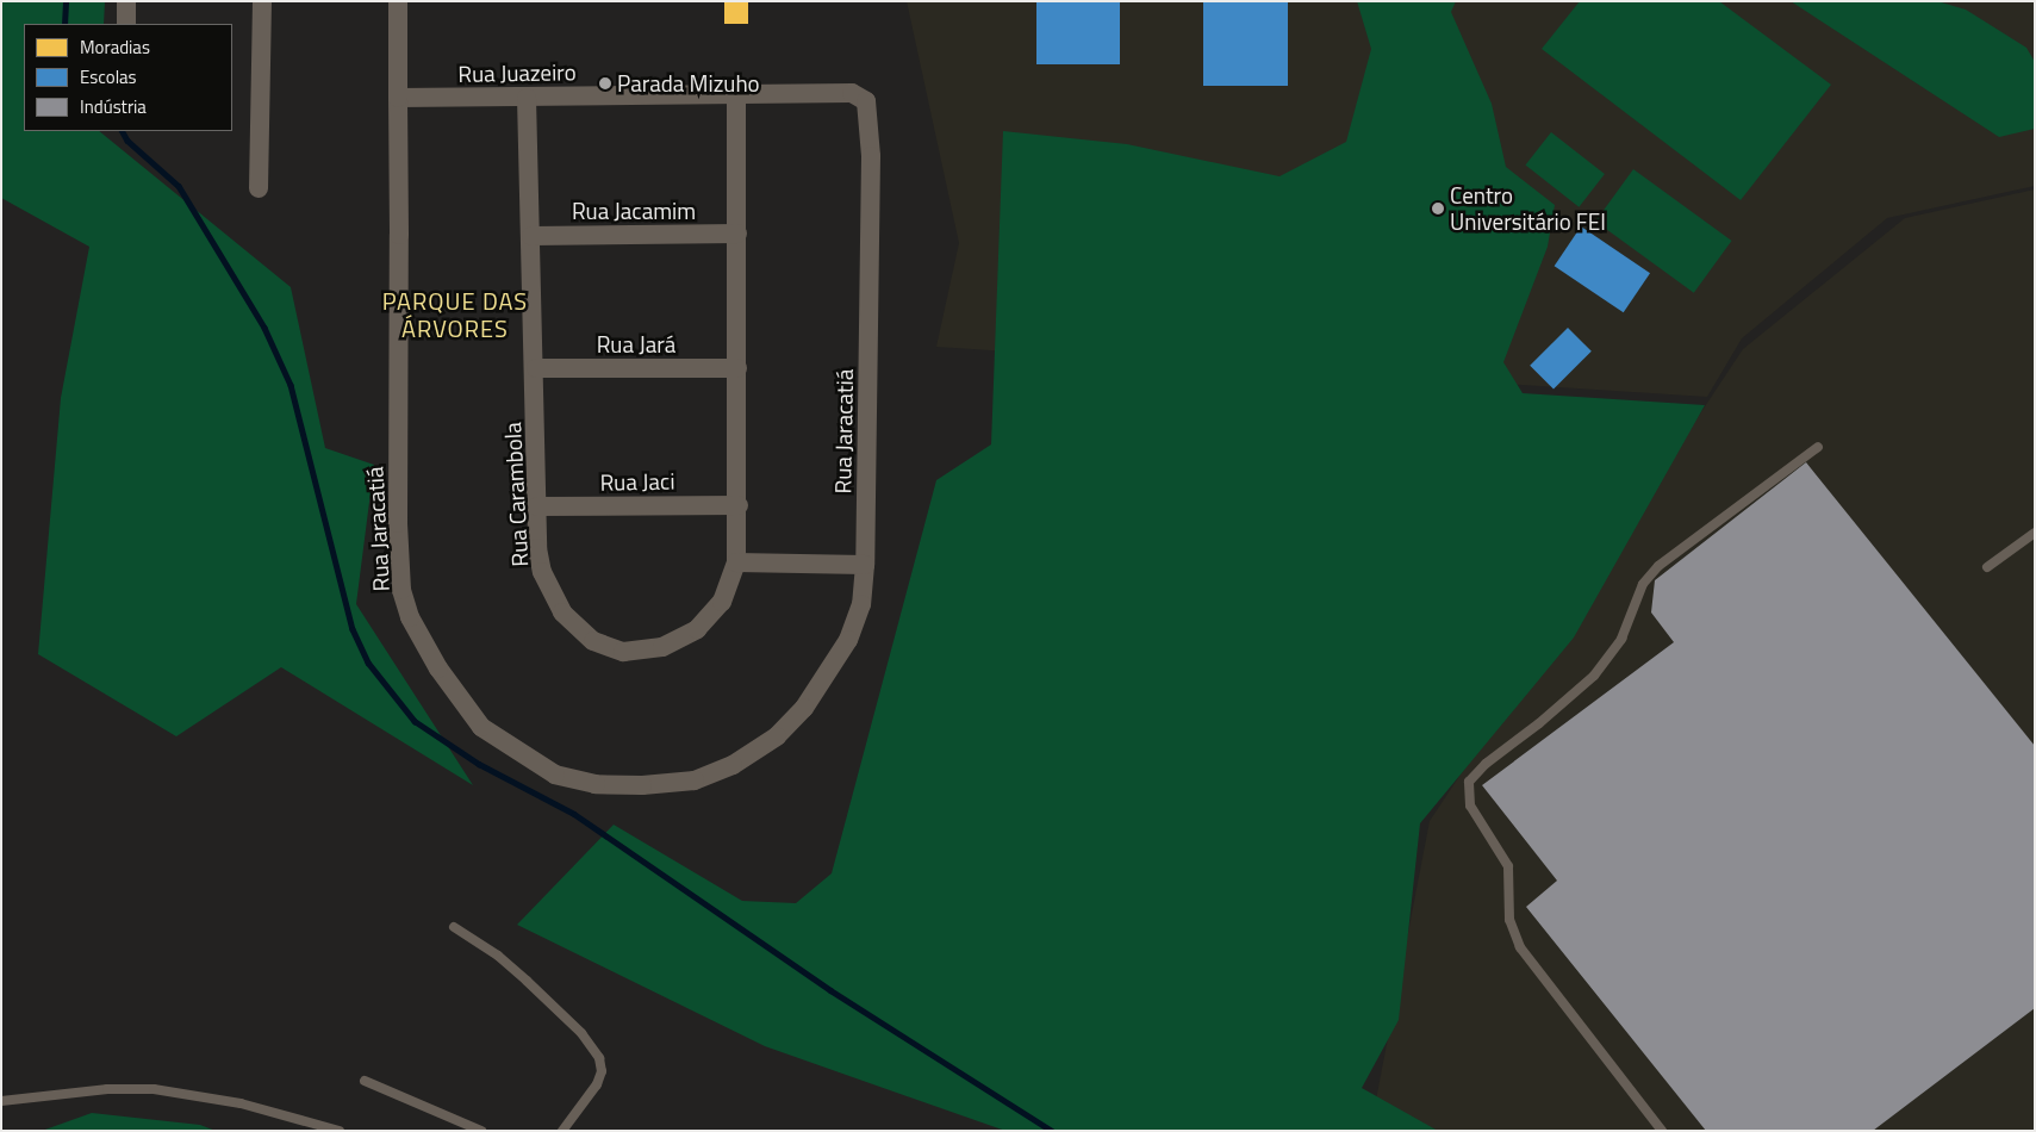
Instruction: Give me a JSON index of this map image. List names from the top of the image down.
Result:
{
  "streets": {
    "street": [
      "Rua Juazeiro",
      "Rua Jacamim",
      "Rua Jará",
      "Rua Jaracatiá",
      "Rua Jaci",
      "Rua Carambola"
    ]
  },
  "crossings": [
    ["Rua Juazeiro", "Rua Jaracatiá"],
    ["Rua Juazeiro", "Rua Carambola"],
    ["Rua Jacamim", "Rua Carambola"],
    ["Rua Jará", "Rua Carambola"],
    ["Rua Jaci", "Rua Carambola"]
  ],
  "districts": ["PARQUE DAS ÁRVORES"],
  "places": ["Parada Mizuho", "Centro Universitário FEI"],
  "legend": ["Moradias", "Escolas", "Indústria"]
}
